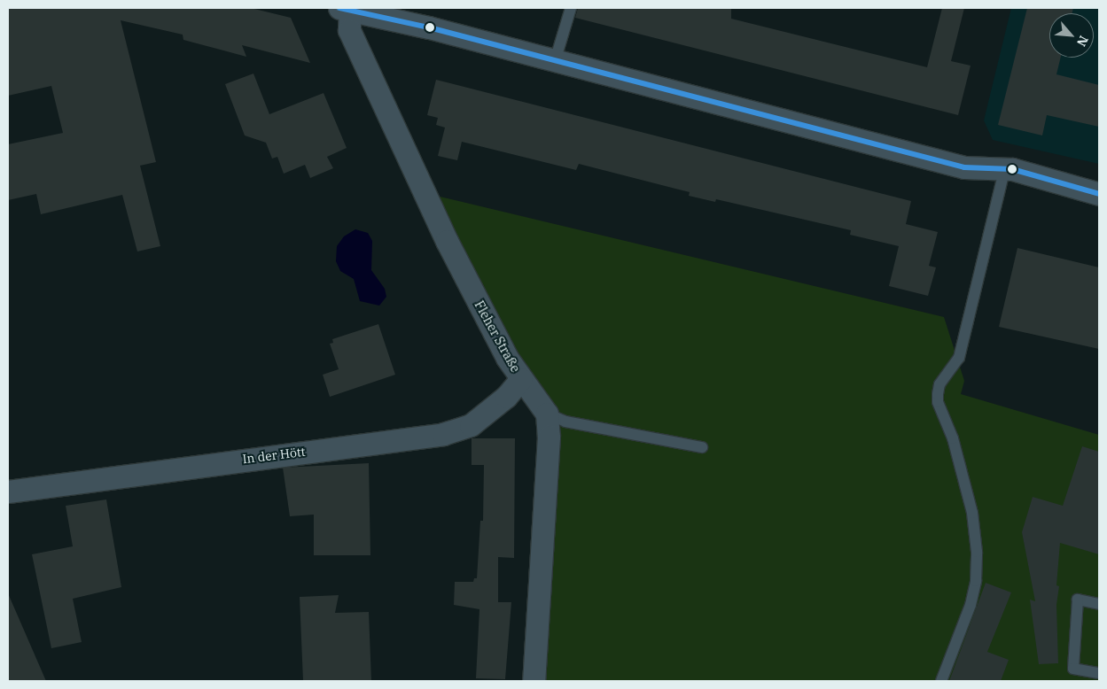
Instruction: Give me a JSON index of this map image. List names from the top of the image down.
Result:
{
  "streets": {
    "street": ["Fleher Straße", "In der Hött"]
  },
  "crossings": [
    ["Fleher Straße", "In der Hött"]
  ],
  "north": "bottom right"
}
